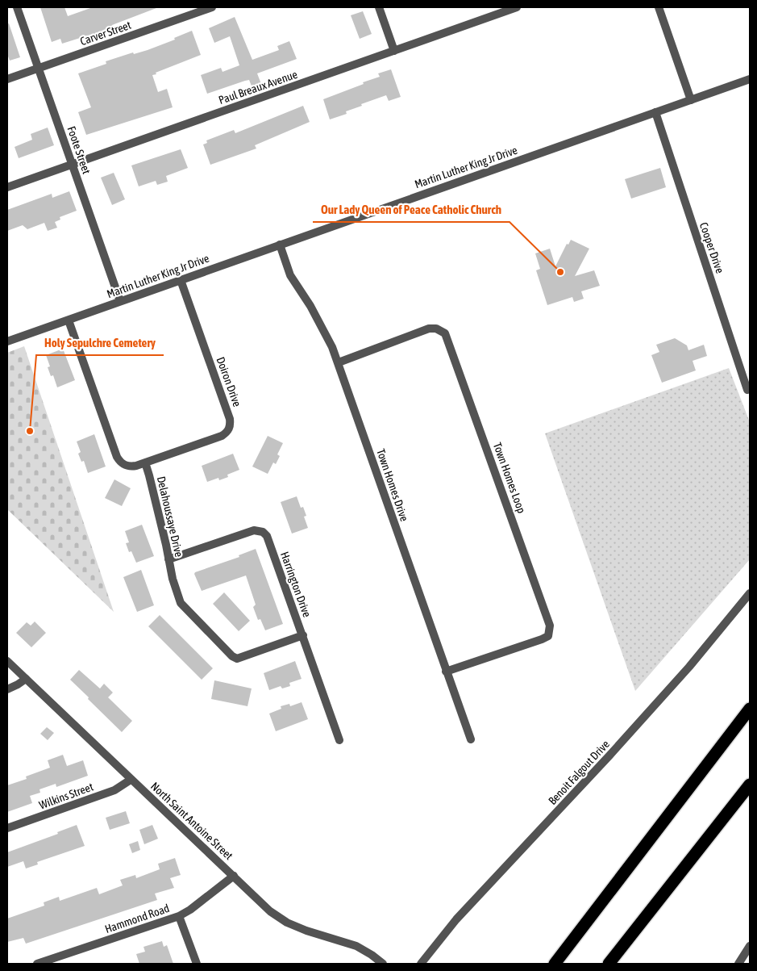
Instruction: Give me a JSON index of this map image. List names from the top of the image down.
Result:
{
  "streets": {
    "street": [
      "Carver Street",
      "Paul Breaux Avenue",
      "Foote Street",
      "Martin Luther King Jr Drive",
      "Cooper Drive",
      "Doiron Drive",
      "Town Homes Loop",
      "Town Homes Drive",
      "Delahoussaye Drive",
      "Harrington Drive",
      "Benoit Falgout Drive",
      "Wilkins Street",
      "North Saint Antoine Street",
      "Hammond Road"
    ]
  },
  "crossings": [
    ["Carver Street", "Foote Street"],
    ["Paul Breaux Avenue", "Foote Street"],
    ["Foote Street", "Martin Luther King Jr Drive"],
    ["Martin Luther King Jr Drive", "Cooper Drive"],
    ["Martin Luther King Jr Drive", "Doiron Drive"],
    ["Martin Luther King Jr Drive", "Town Homes Drive"],
    ["Doiron Drive", "Delahoussaye Drive"],
    ["Town Homes Loop", "Town Homes Drive"],
    ["Delahoussaye Drive", "Harrington Drive"],
    ["Wilkins Street", "North Saint Antoine Street"],
    ["North Saint Antoine Street", "Hammond Road"]
  ],
  "places": ["Our Lady Queen of Peace Catholic Church", "Holy Sepulchre Cemetery"]
}
